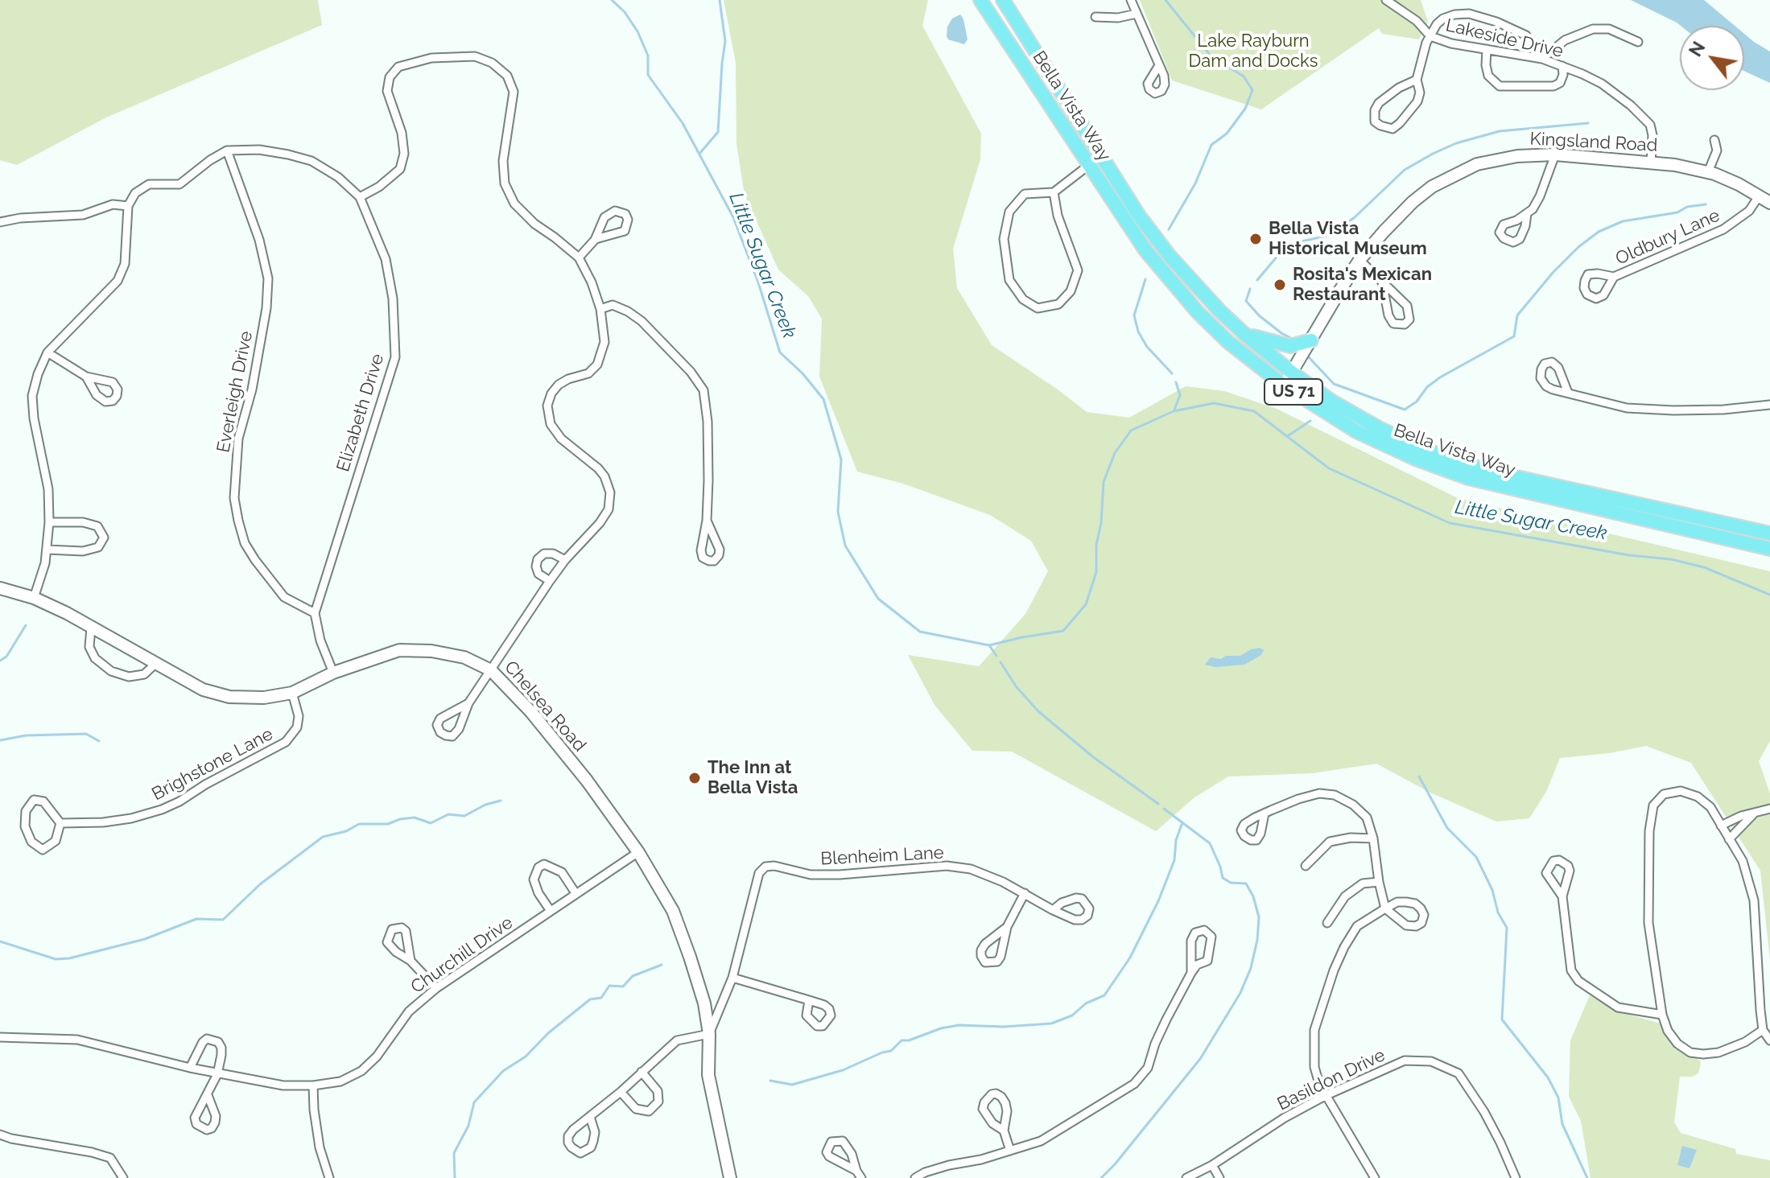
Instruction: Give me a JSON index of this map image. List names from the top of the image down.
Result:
{
  "streets": {
    "main road": ["Bella Vista Way", "US 71"],
    "street": [
      "Lakeside Drive",
      "Kingsland Road",
      "Oldbury Lane",
      "Everleigh Drive",
      "Elizabeth Drive",
      "Chelsea Road",
      "Brighstone Lane",
      "Blenheim Lane",
      "Churchill Drive",
      "Basildon Drive"
    ]
  },
  "crossings": [
    ["Lakeside Drive", "Kingsland Road"],
    ["Bella Vista Way", "Kingsland Road"],
    ["Kingsland Road", "Oldbury Lane"],
    ["Everleigh Drive", "Elizabeth Drive"],
    ["Chelsea Road", "Brighstone Lane"],
    ["Chelsea Road", "Blenheim Lane"],
    ["Chelsea Road", "Churchill Drive"]
  ],
  "water": ["Little Sugar Creek"],
  "parks": ["Lake Rayburn Dam and Docks"],
  "places": ["Bella Vista Historical Museum", "Rosita's Mexican Restaurant", "The Inn at Bella Vista"],
  "north": "top left"
}
